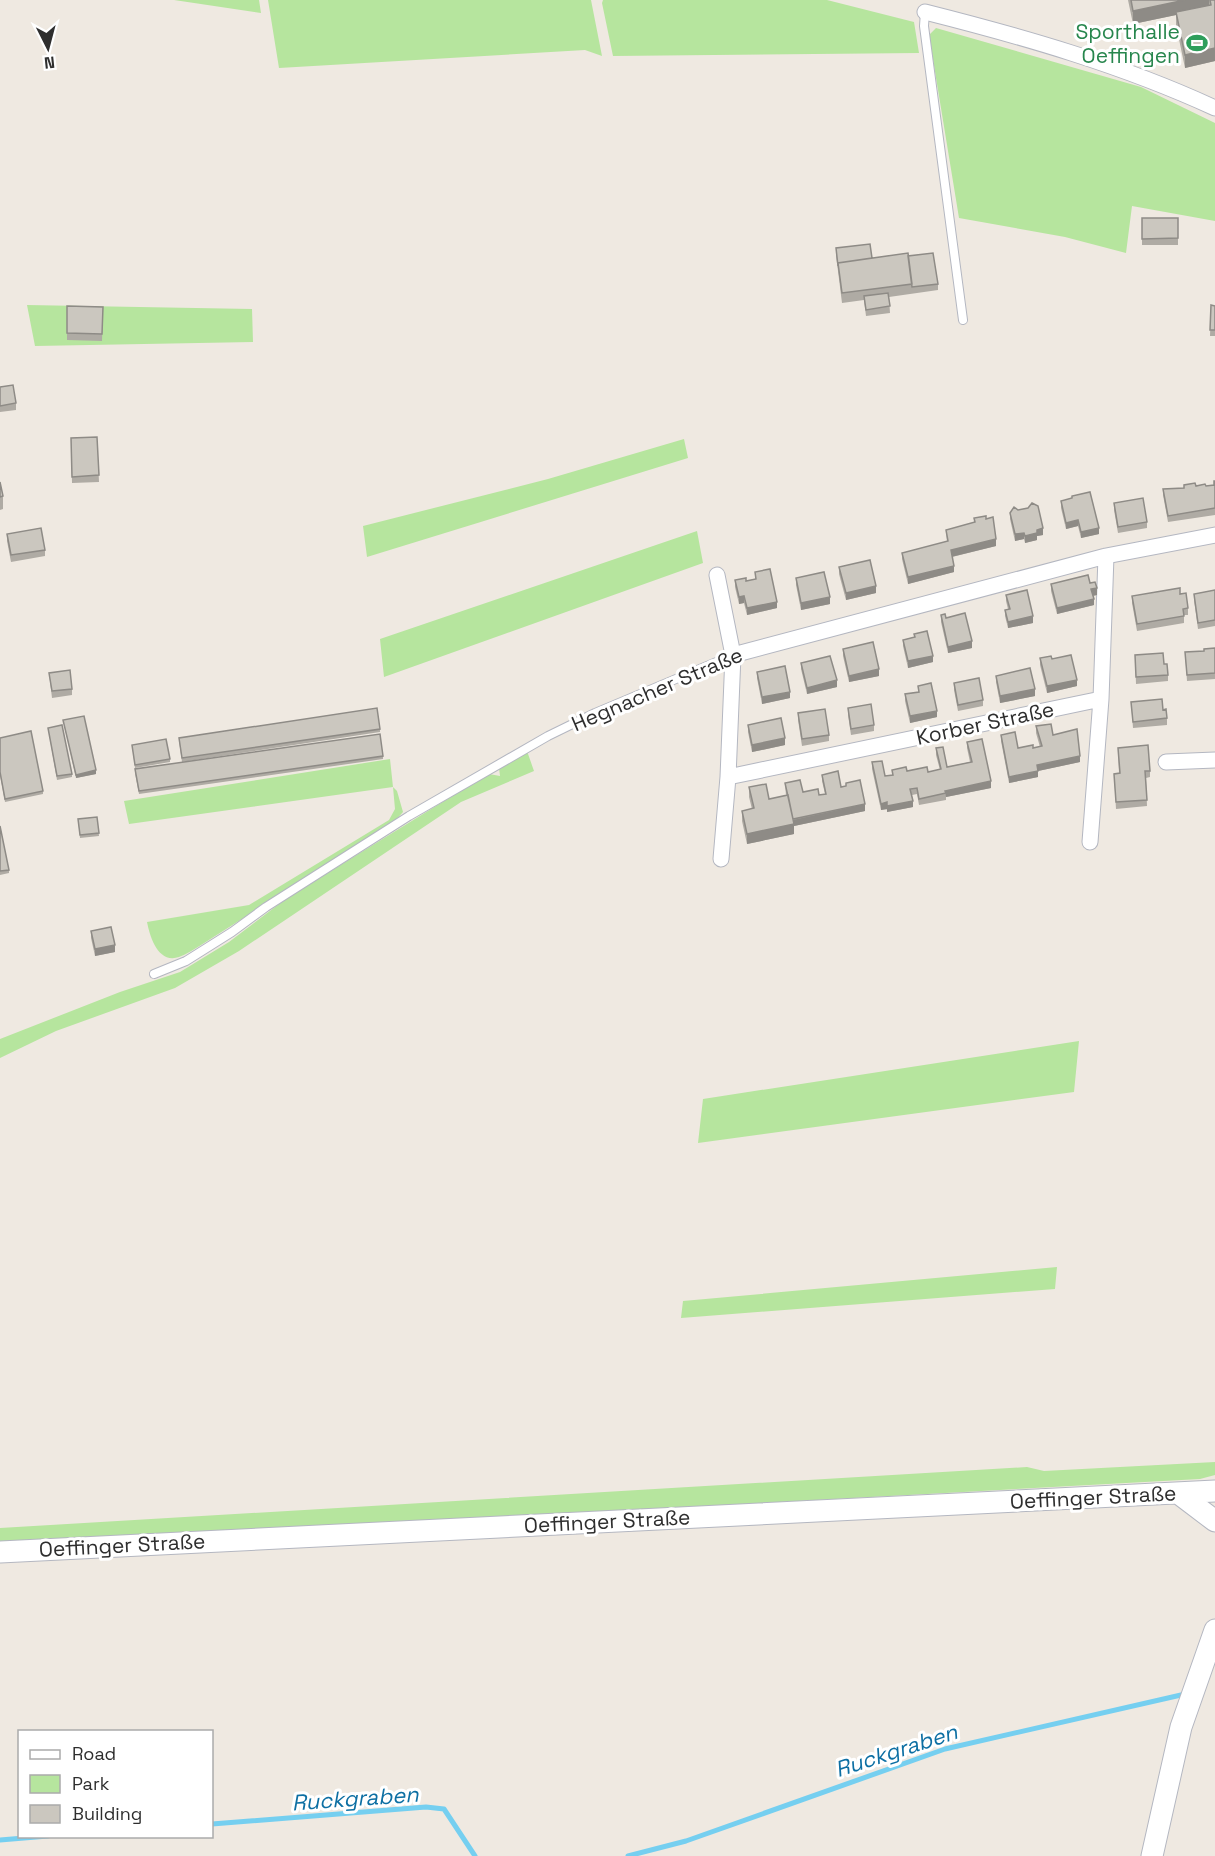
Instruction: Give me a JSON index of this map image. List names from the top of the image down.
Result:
{
  "streets": {
    "main road": ["Oeffinger Straße"],
    "street": ["Hegnacher Straße", "Korber Straße"]
  },
  "water": ["Ruckgraben"],
  "places": {
    "sports": ["Sporthalle Oeffingen"]
  },
  "legend": ["Road", "Park", "Building"],
  "north": "bottom"
}
